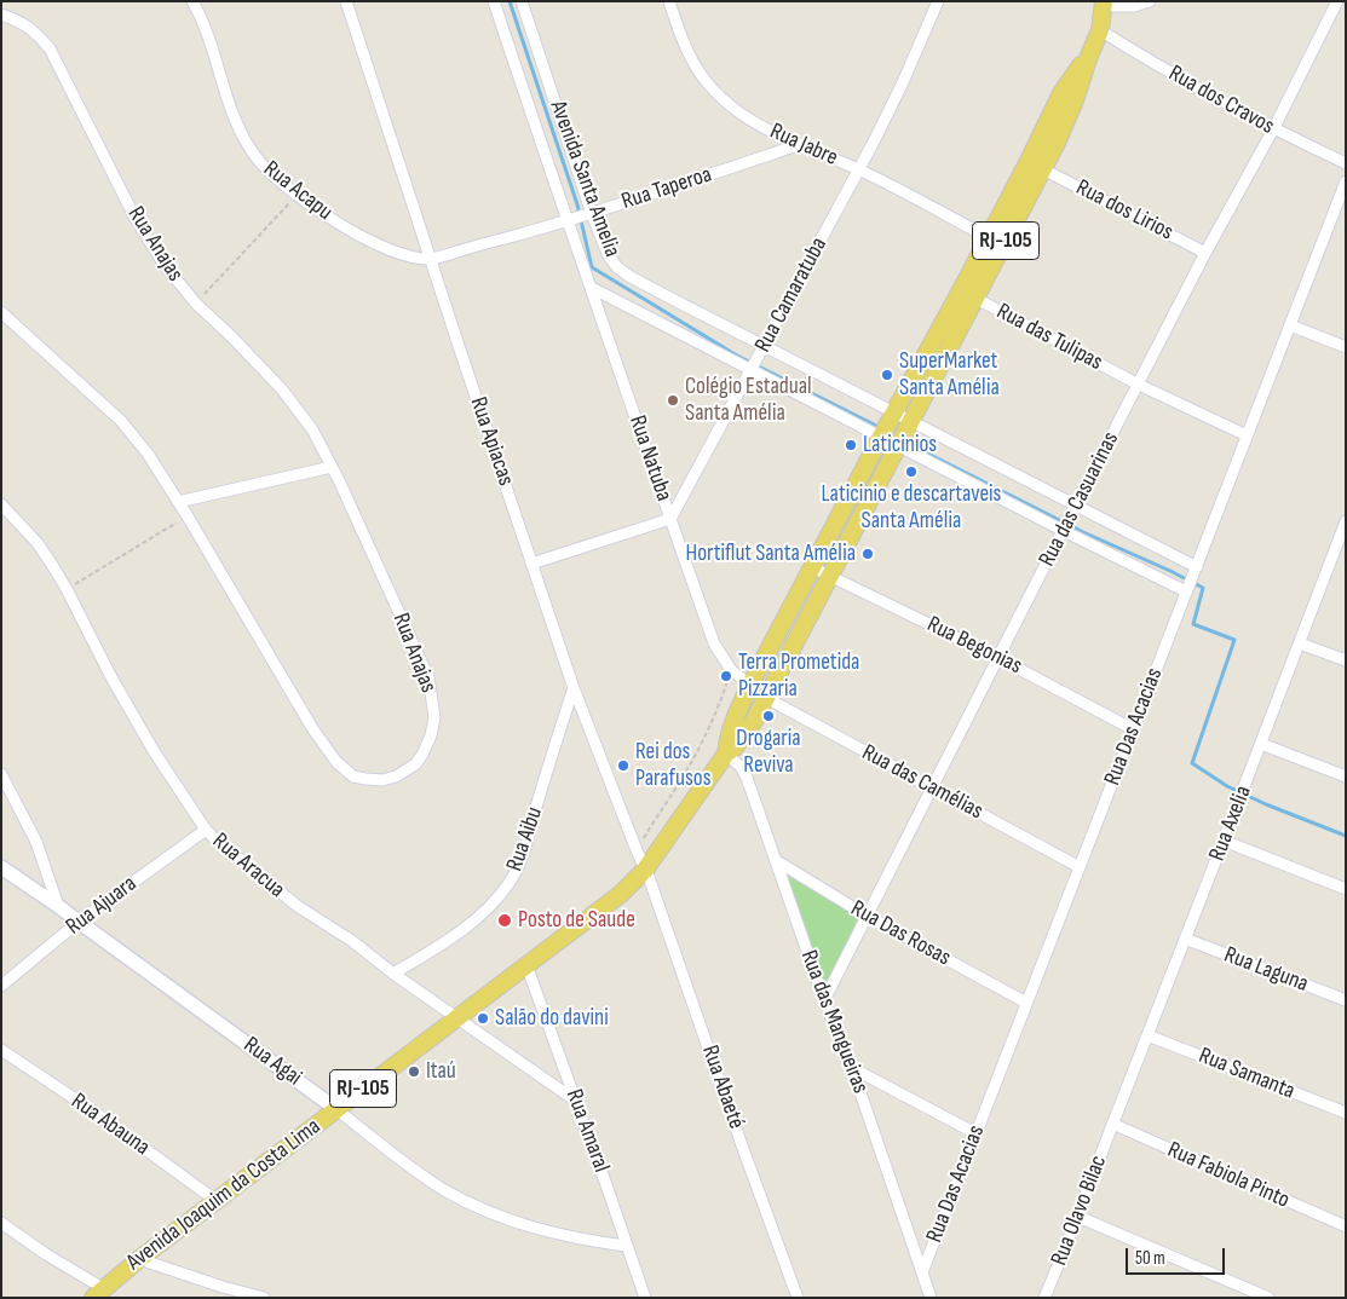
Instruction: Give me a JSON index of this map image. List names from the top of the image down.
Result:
{
  "streets": {
    "main road": ["RJ-105", "Avenida Joaquim da Costa Lima"],
    "street": [
      "Rua dos Cravos",
      "Rua Jabre",
      "Avenida Santa Amelia",
      "Rua Taperoa",
      "Rua Acapu",
      "Rua dos Lirios",
      "Rua Anajas",
      "Rua Camaratuba",
      "Rua das Tulipas",
      "Rua Apiacas",
      "Rua Natuba",
      "Rua das Casuarinas",
      "Rua Begonias",
      "Rua Das Acacias",
      "Rua das Camélias",
      "Rua Axelia",
      "Rua Aibu",
      "Rua Aracua",
      "Rua Ajuara",
      "Rua Das Rosas",
      "Rua Laguna",
      "Rua das Mangueiras",
      "Rua Agai",
      "Rua Samanta",
      "Rua Abaeté",
      "Rua Abauna",
      "Rua Amaral",
      "Rua Fabiola Pinto",
      "Rua Olavo Bilac"
    ]
  },
  "crossings": [
    ["Rua dos Cravos", "Rua das Casuarinas"],
    ["Rua dos Cravos", "Avenida Joaquim da Costa Lima"],
    ["Rua Jabre", "Rua Taperoa"],
    ["Rua Jabre", "Rua Camaratuba"],
    ["Rua Jabre", "Avenida Joaquim da Costa Lima"],
    ["Avenida Santa Amelia", "Rua Taperoa"],
    ["Avenida Santa Amelia", "Rua Camaratuba"],
    ["Avenida Santa Amelia", "Rua Natuba"],
    ["Avenida Santa Amelia", "Rua das Casuarinas"],
    ["Avenida Santa Amelia", "Rua Das Acacias"],
    ["Avenida Santa Amelia", "Avenida Joaquim da Costa Lima"],
    ["Rua Taperoa", "Rua Acapu"],
    ["Rua Taperoa", "Rua Apiacas"],
    ["Rua Taperoa", "Rua Natuba"],
    ["Rua Acapu", "Rua Apiacas"],
    ["Rua dos Lirios", "Rua das Casuarinas"],
    ["Rua dos Lirios", "Avenida Joaquim da Costa Lima"],
    ["Rua Camaratuba", "Rua Natuba"],
    ["Rua das Tulipas", "Rua das Casuarinas"],
    ["Rua das Tulipas", "Avenida Joaquim da Costa Lima"],
    ["Rua Apiacas", "Rua Aibu"],
    ["Rua Apiacas", "Rua Abaeté"],
    ["Rua Apiacas", "Avenida Joaquim da Costa Lima"],
    ["Rua Natuba", "Avenida Joaquim da Costa Lima"],
    ["Rua das Casuarinas", "Rua Begonias"],
    ["Rua das Casuarinas", "Rua das Camélias"],
    ["Rua das Casuarinas", "Rua Das Rosas"],
    ["Rua das Casuarinas", "Rua das Mangueiras"],
    ["Rua Begonias", "Rua Das Acacias"],
    ["Rua Begonias", "Avenida Joaquim da Costa Lima"],
    ["Rua Das Acacias", "Rua das Camélias"],
    ["Rua Das Acacias", "Rua Das Rosas"],
    ["Rua Das Acacias", "Rua das Mangueiras"],
    ["Rua das Camélias", "Avenida Joaquim da Costa Lima"],
    ["Rua Axelia", "Rua Laguna"],
    ["Rua Axelia", "Rua Samanta"],
    ["Rua Axelia", "Rua Fabiola Pinto"],
    ["Rua Axelia", "Rua Olavo Bilac"],
    ["Rua Aibu", "Rua Aracua"],
    ["Rua Aracua", "Rua Ajuara"],
    ["Rua Aracua", "Rua Amaral"],
    ["Rua Aracua", "Avenida Joaquim da Costa Lima"],
    ["Rua Ajuara", "Rua Agai"],
    ["Rua Das Rosas", "Rua das Mangueiras"],
    ["Rua das Mangueiras", "Avenida Joaquim da Costa Lima"],
    ["Rua Agai", "Rua Amaral"],
    ["Rua Agai", "Avenida Joaquim da Costa Lima"],
    ["Rua Abaeté", "Avenida Joaquim da Costa Lima"],
    ["Rua Abauna", "Avenida Joaquim da Costa Lima"],
    ["Rua Amaral", "Avenida Joaquim da Costa Lima"],
    ["Rua Fabiola Pinto", "Rua Olavo Bilac"]
  ],
  "places": [
    "SuperMarket Santa Amélia",
    "Colégio Estadual Santa Amélia",
    "Laticinios",
    "Laticinio e descartaveis Santa Amélia",
    "Hortiflut Santa Amélia",
    "Terra Prometida Pizzaria",
    "Drogaria Reviva",
    "Rei dos Parafusos",
    "Posto de Saude",
    "Salão do davini",
    "Itaú"
  ],
  "scale_bar": "50 m"
}
